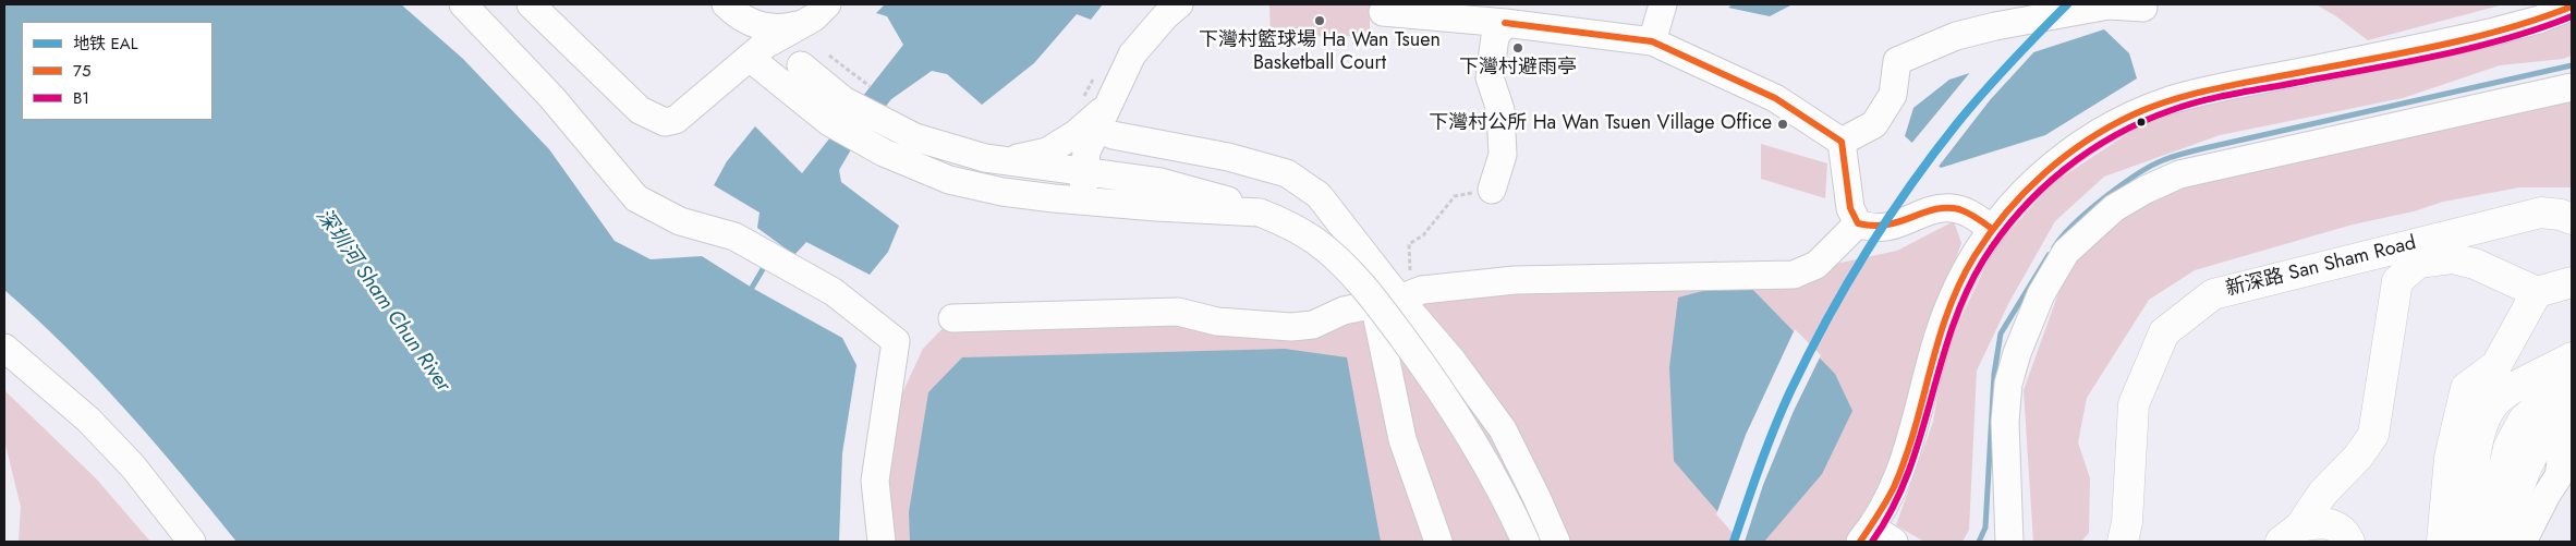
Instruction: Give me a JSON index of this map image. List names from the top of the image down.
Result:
{
  "streets": {
    "main road": ["新深路 San Sham Road"]
  },
  "water": ["深圳河 Sham Chun River"],
  "places": ["下灣村籃球場 Ha Wan Tsuen Basketball Court", "下灣村避雨亭", "下灣村公所 Ha Wan Tsuen Village Office"],
  "lines": ["metro line EAL", "transit line 75", "transit line B1"],
  "legend": ["地铁 EAL", "75", "B1"]
}
